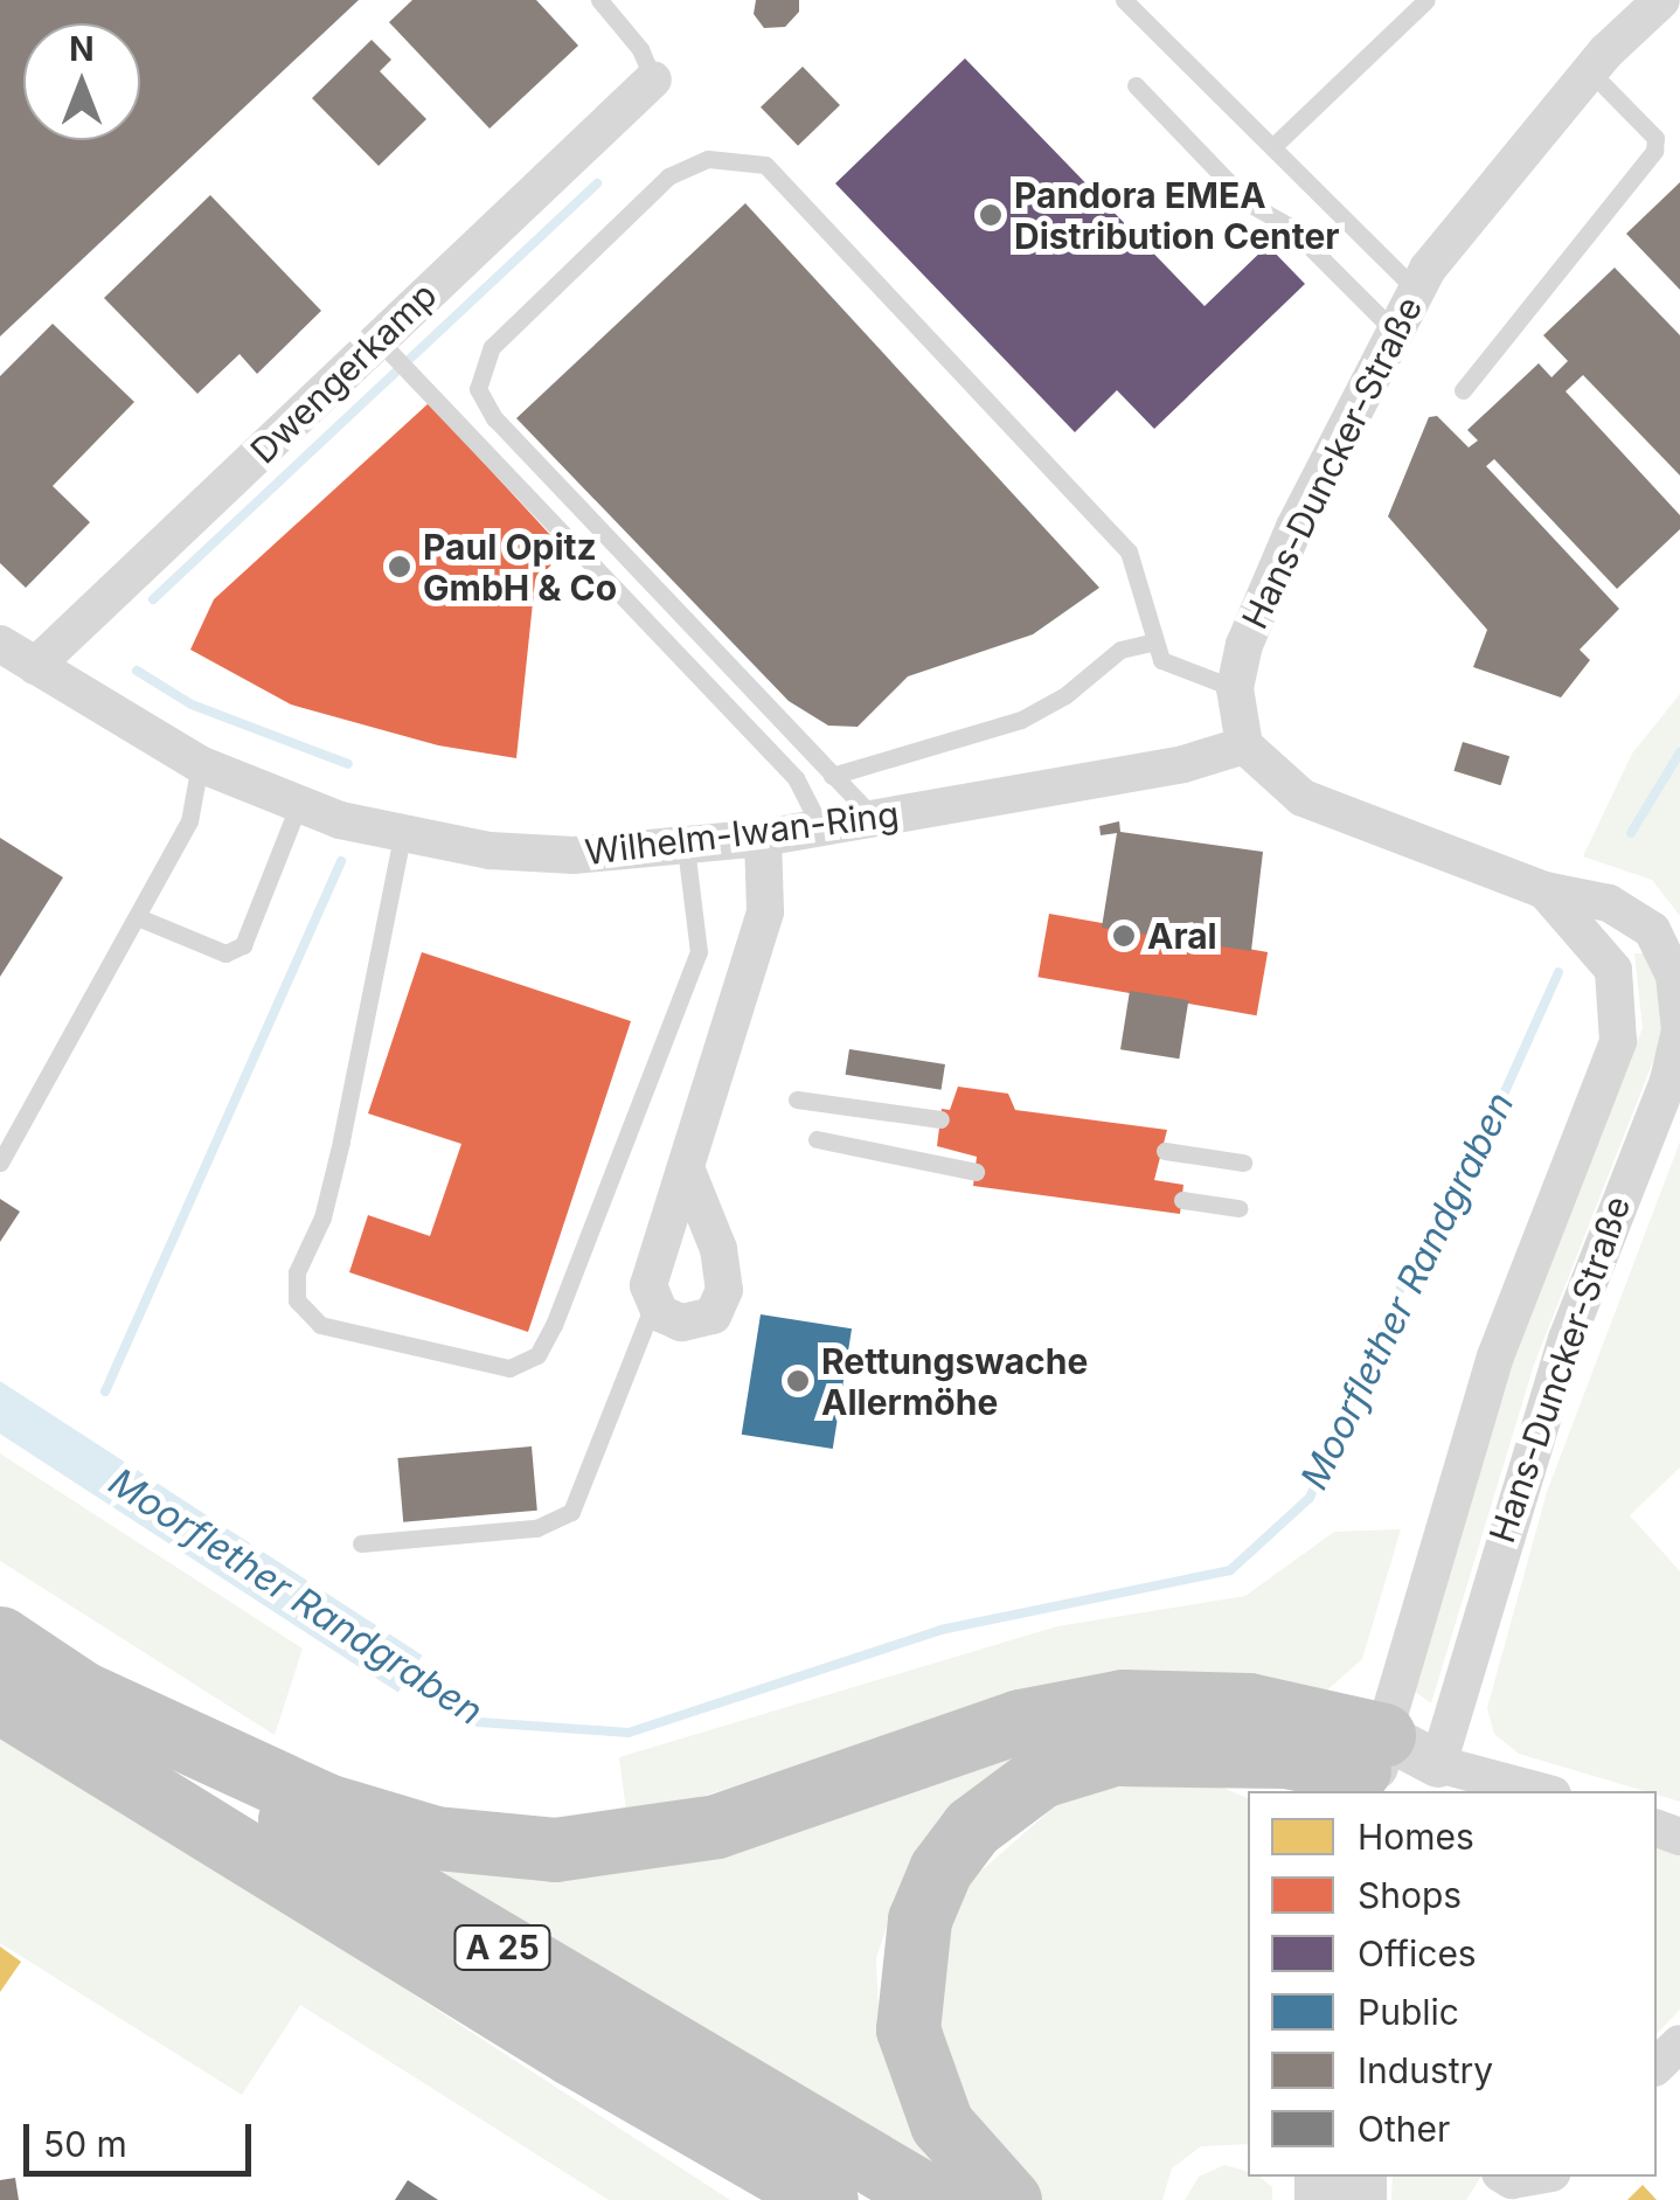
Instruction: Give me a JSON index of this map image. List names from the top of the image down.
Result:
{
  "streets": {
    "highway": ["A 25"],
    "street": ["Dwengerkamp", "Hans-Duncker-Straße", "Wilhelm-Iwan-Ring"]
  },
  "crossings": [
    ["Dwengerkamp", "Wilhelm-Iwan-Ring"],
    ["Hans-Duncker-Straße", "Wilhelm-Iwan-Ring"]
  ],
  "water": ["Moorflether Randgraben"],
  "places": [
    "Pandora EMEA Distribution Center",
    "Paul Opitz GmbH & Co",
    "Aral",
    "Rettungswache Allermöhe"
  ],
  "legend": [
    "Homes",
    "Shops",
    "Offices",
    "Public",
    "Industry",
    "Other"
  ],
  "scale_bar": "50 m",
  "north": "top"
}
